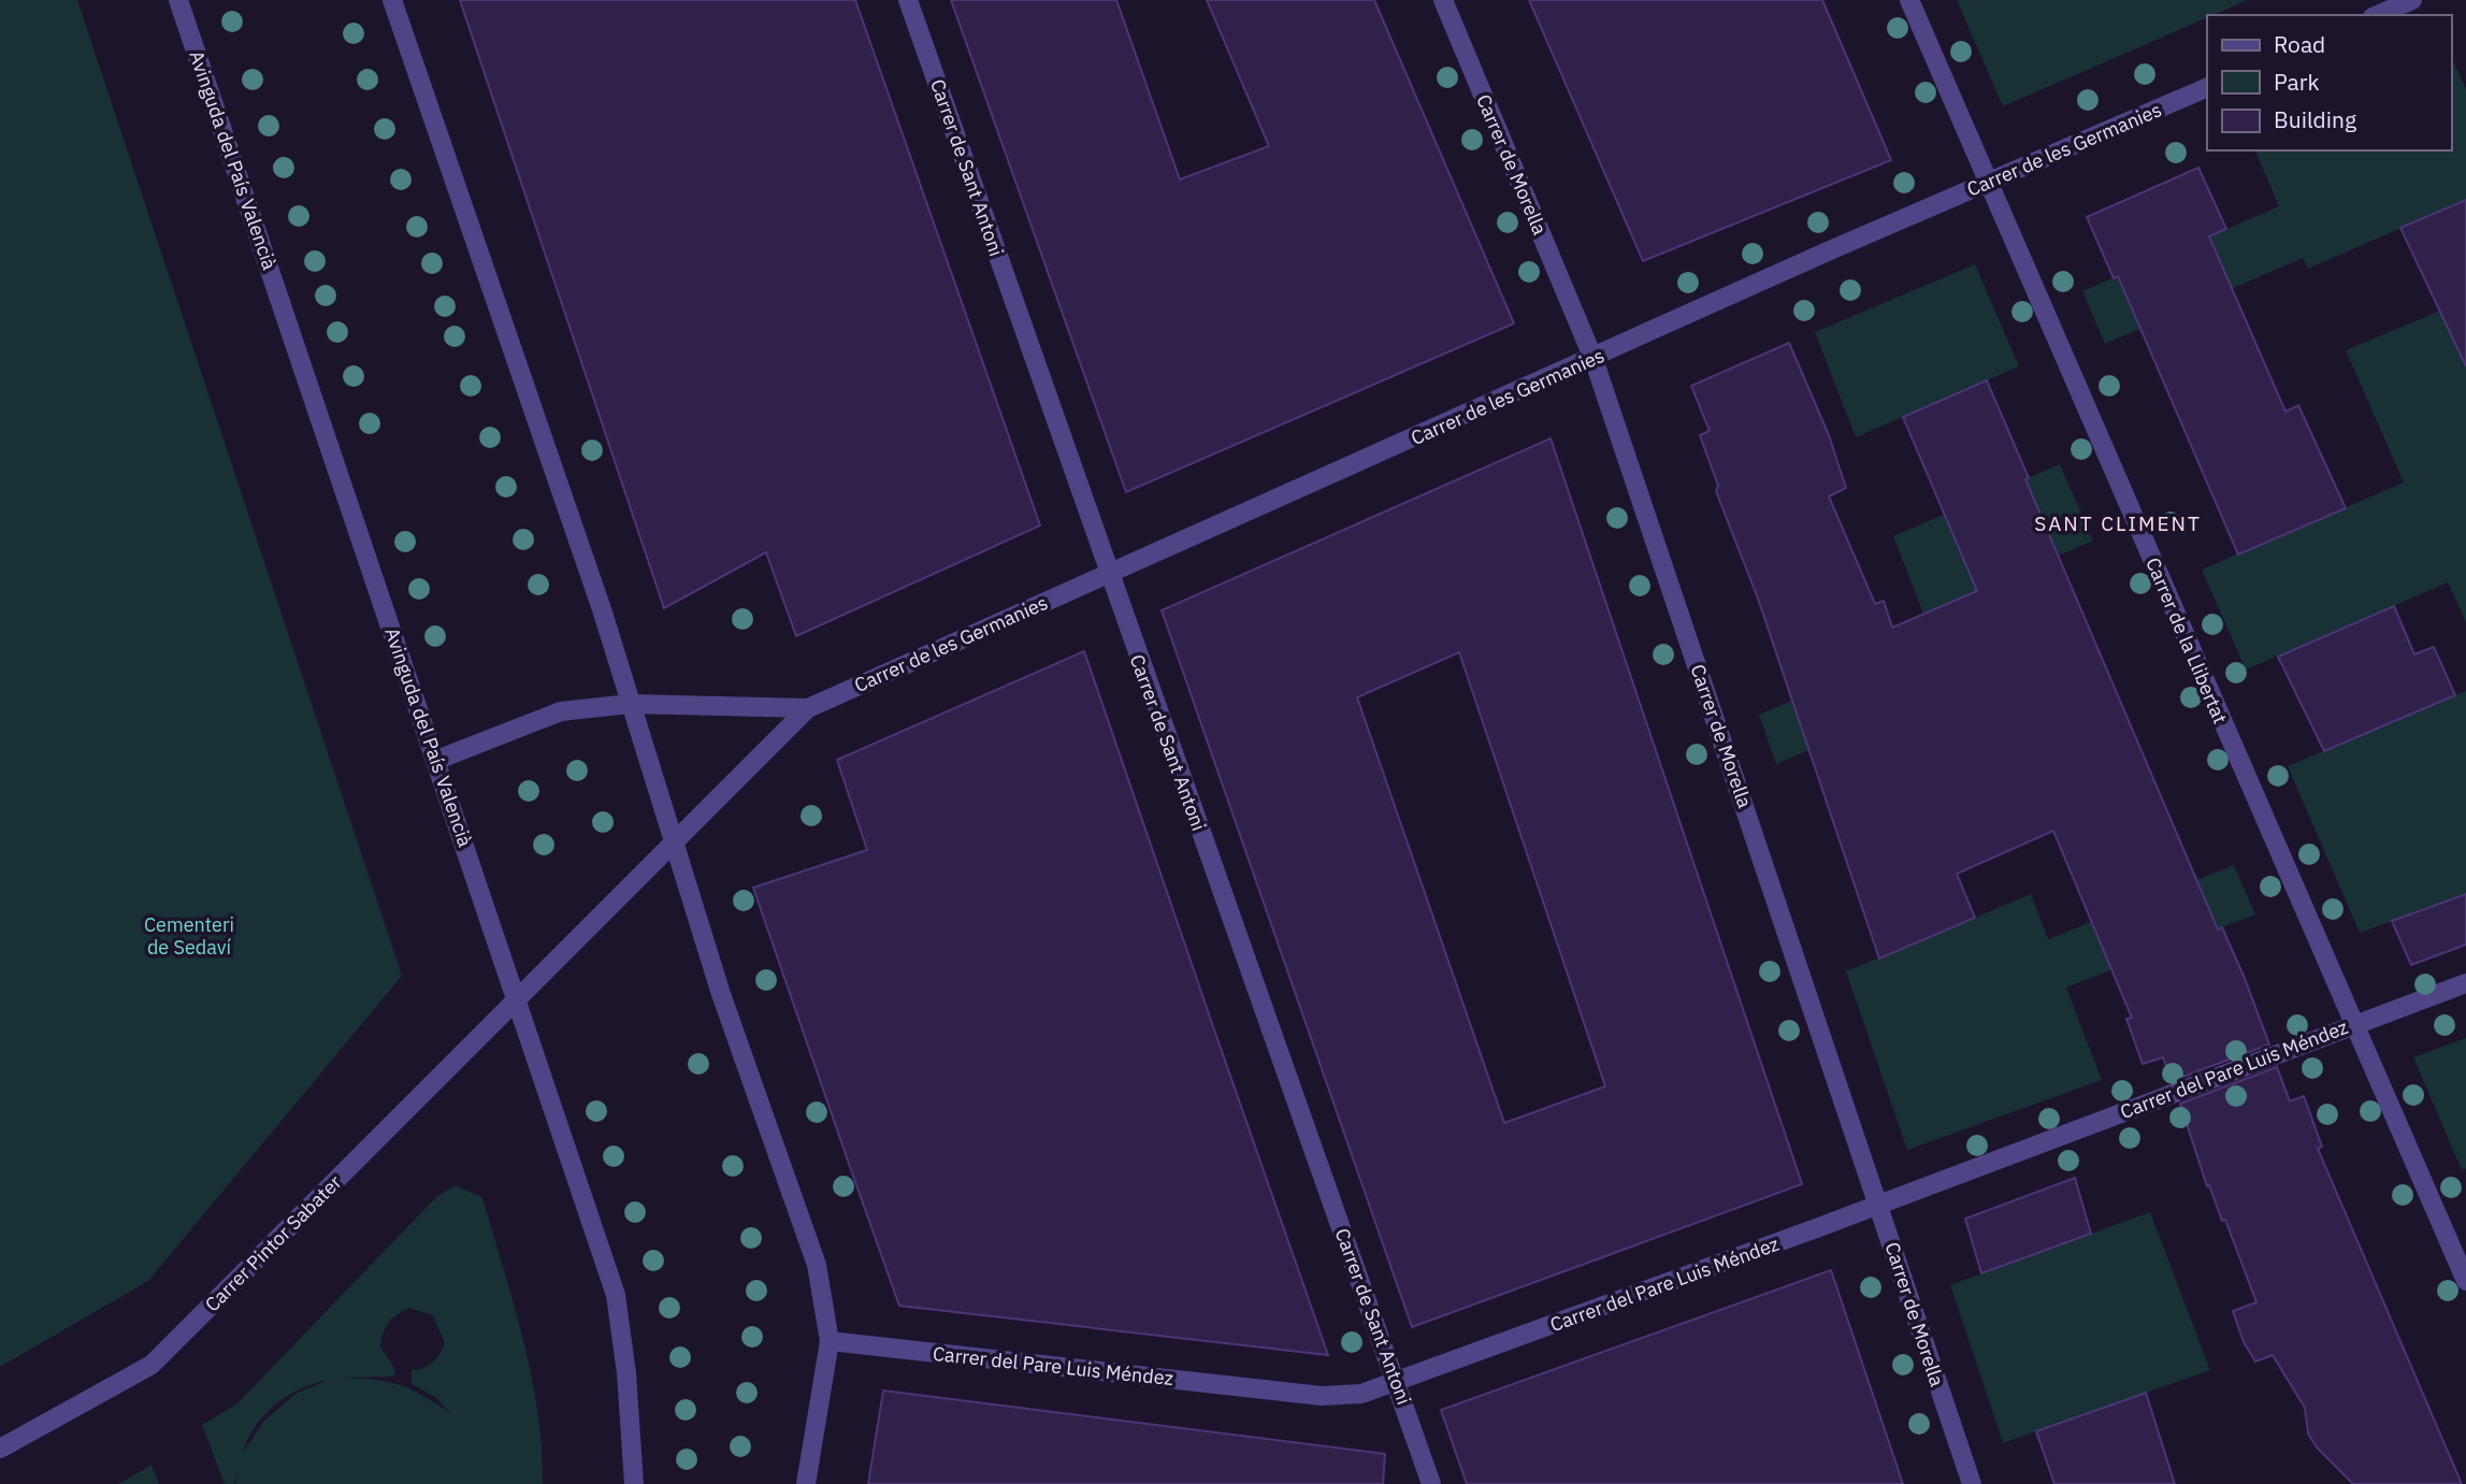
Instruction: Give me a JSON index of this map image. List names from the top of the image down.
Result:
{
  "streets": {
    "street": [
      "Carrer de les Germanies",
      "Avinguda del País Valencià",
      "Carrer de Morella",
      "Carrer de Sant Antoni",
      "Carrer de la Llibertat",
      "Carrer del Pare Luis Méndez",
      "Carrer Pintor Sabater"
    ]
  },
  "crossings": [
    ["Carrer de les Germanies", "Carrer de Morella"],
    ["Carrer de les Germanies", "Carrer de Sant Antoni"],
    ["Carrer de les Germanies", "Carrer de la Llibertat"],
    ["Avinguda del País Valencià", "Carrer Pintor Sabater"],
    ["Carrer de Morella", "Carrer del Pare Luis Méndez"],
    ["Carrer de Sant Antoni", "Carrer del Pare Luis Méndez"],
    ["Carrer de la Llibertat", "Carrer del Pare Luis Méndez"]
  ],
  "districts": ["SANT CLIMENT"],
  "parks": ["Cementeri de Sedaví"],
  "legend": ["Road", "Park", "Building"]
}
